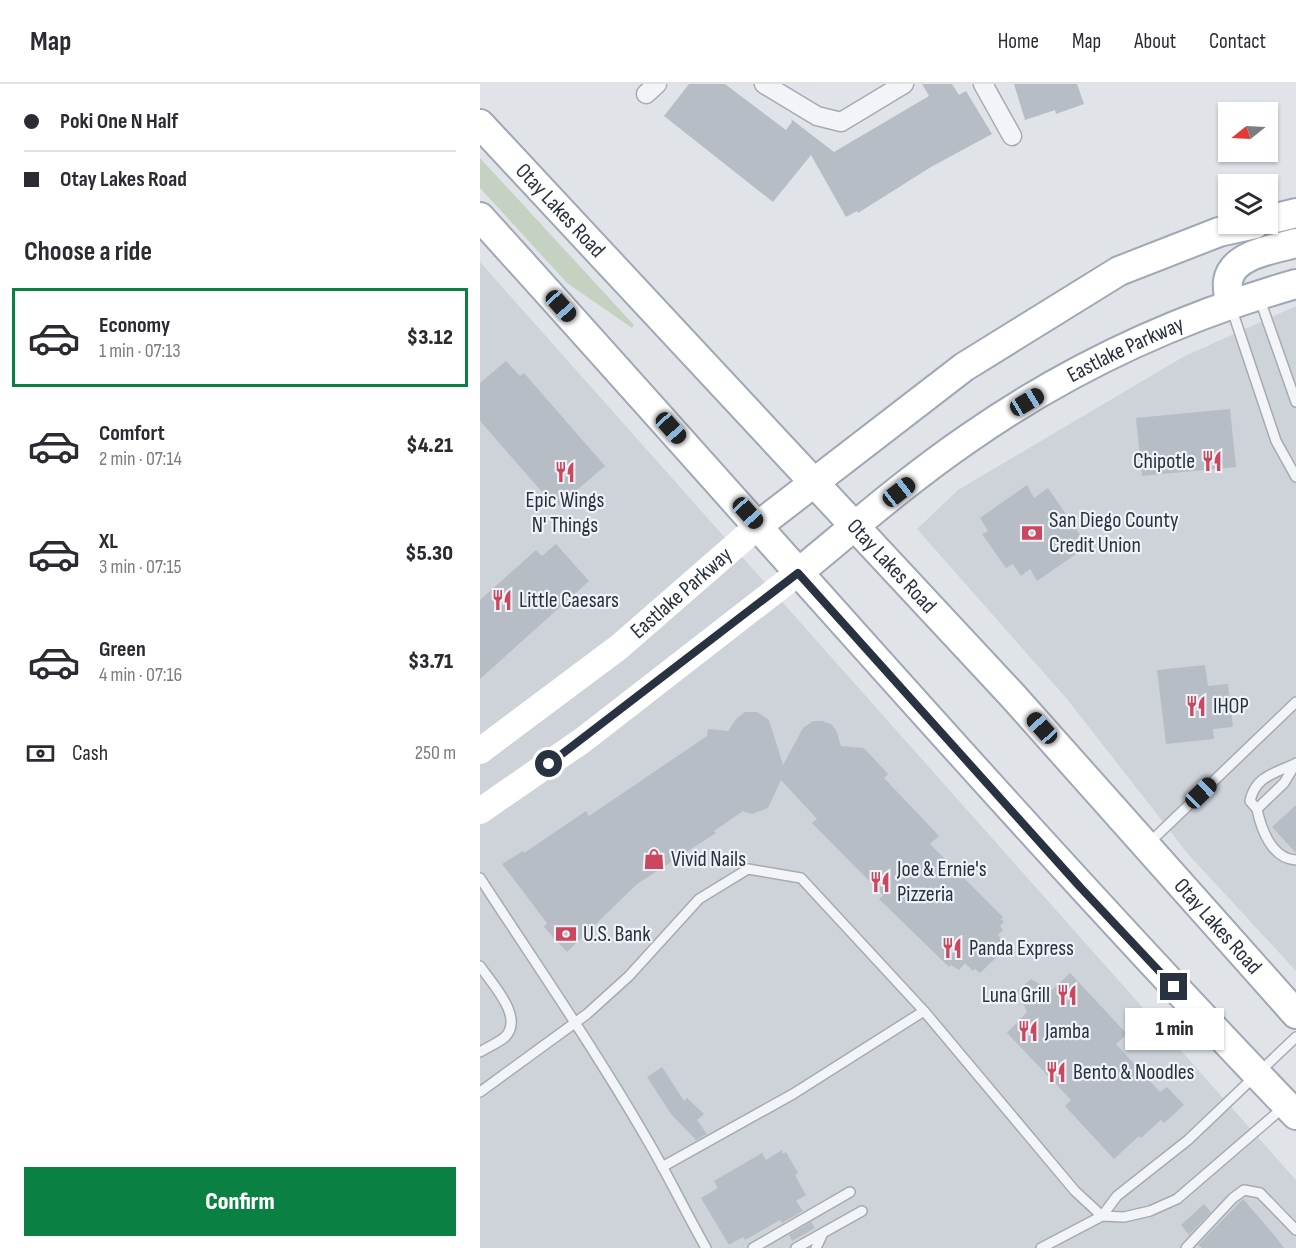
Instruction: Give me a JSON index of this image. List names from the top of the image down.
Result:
{
  "streets": {
    "main road": ["Otay Lakes Road", "Eastlake Parkway"]
  },
  "crossings": [
    ["Otay Lakes Road", "Eastlake Parkway"]
  ],
  "places": {
    "restaurant": [
      "Chipotle",
      "Epic Wings N' Things",
      "Little Caesars",
      "IHOP",
      "Joe & Ernie's Pizzeria",
      "Panda Express",
      "Luna Grill",
      "Jamba",
      "Bento & Noodles"
    ],
    "bank": ["San Diego County Credit Union", "U.S. Bank"],
    "shop": ["Vivid Nails"]
  },
  "north": "left",
  "page": {
    "header": "Map",
    "nav": [
      "Home",
      "Map",
      "About",
      "Contact"
    ],
    "banner": ["Poki One N Half", "Otay Lakes Road"],
    "heading": "Choose a ride",
    "list": [
      {
        "name": "Economy",
        "note": "1 min · 07:13",
        "value": "$3.12"
      },
      {
        "name": "Comfort",
        "note": "2 min · 07:14",
        "value": "$4.21"
      },
      {
        "name": "XL",
        "note": "3 min · 07:15",
        "value": "$5.30"
      },
      {
        "name": "Green",
        "note": "4 min · 07:16",
        "value": "$3.71"
      }
    ],
    "pay": ["Cash", "250 m"],
    "bubble": "1 min",
    "buttons": "Confirm"
  }
}
